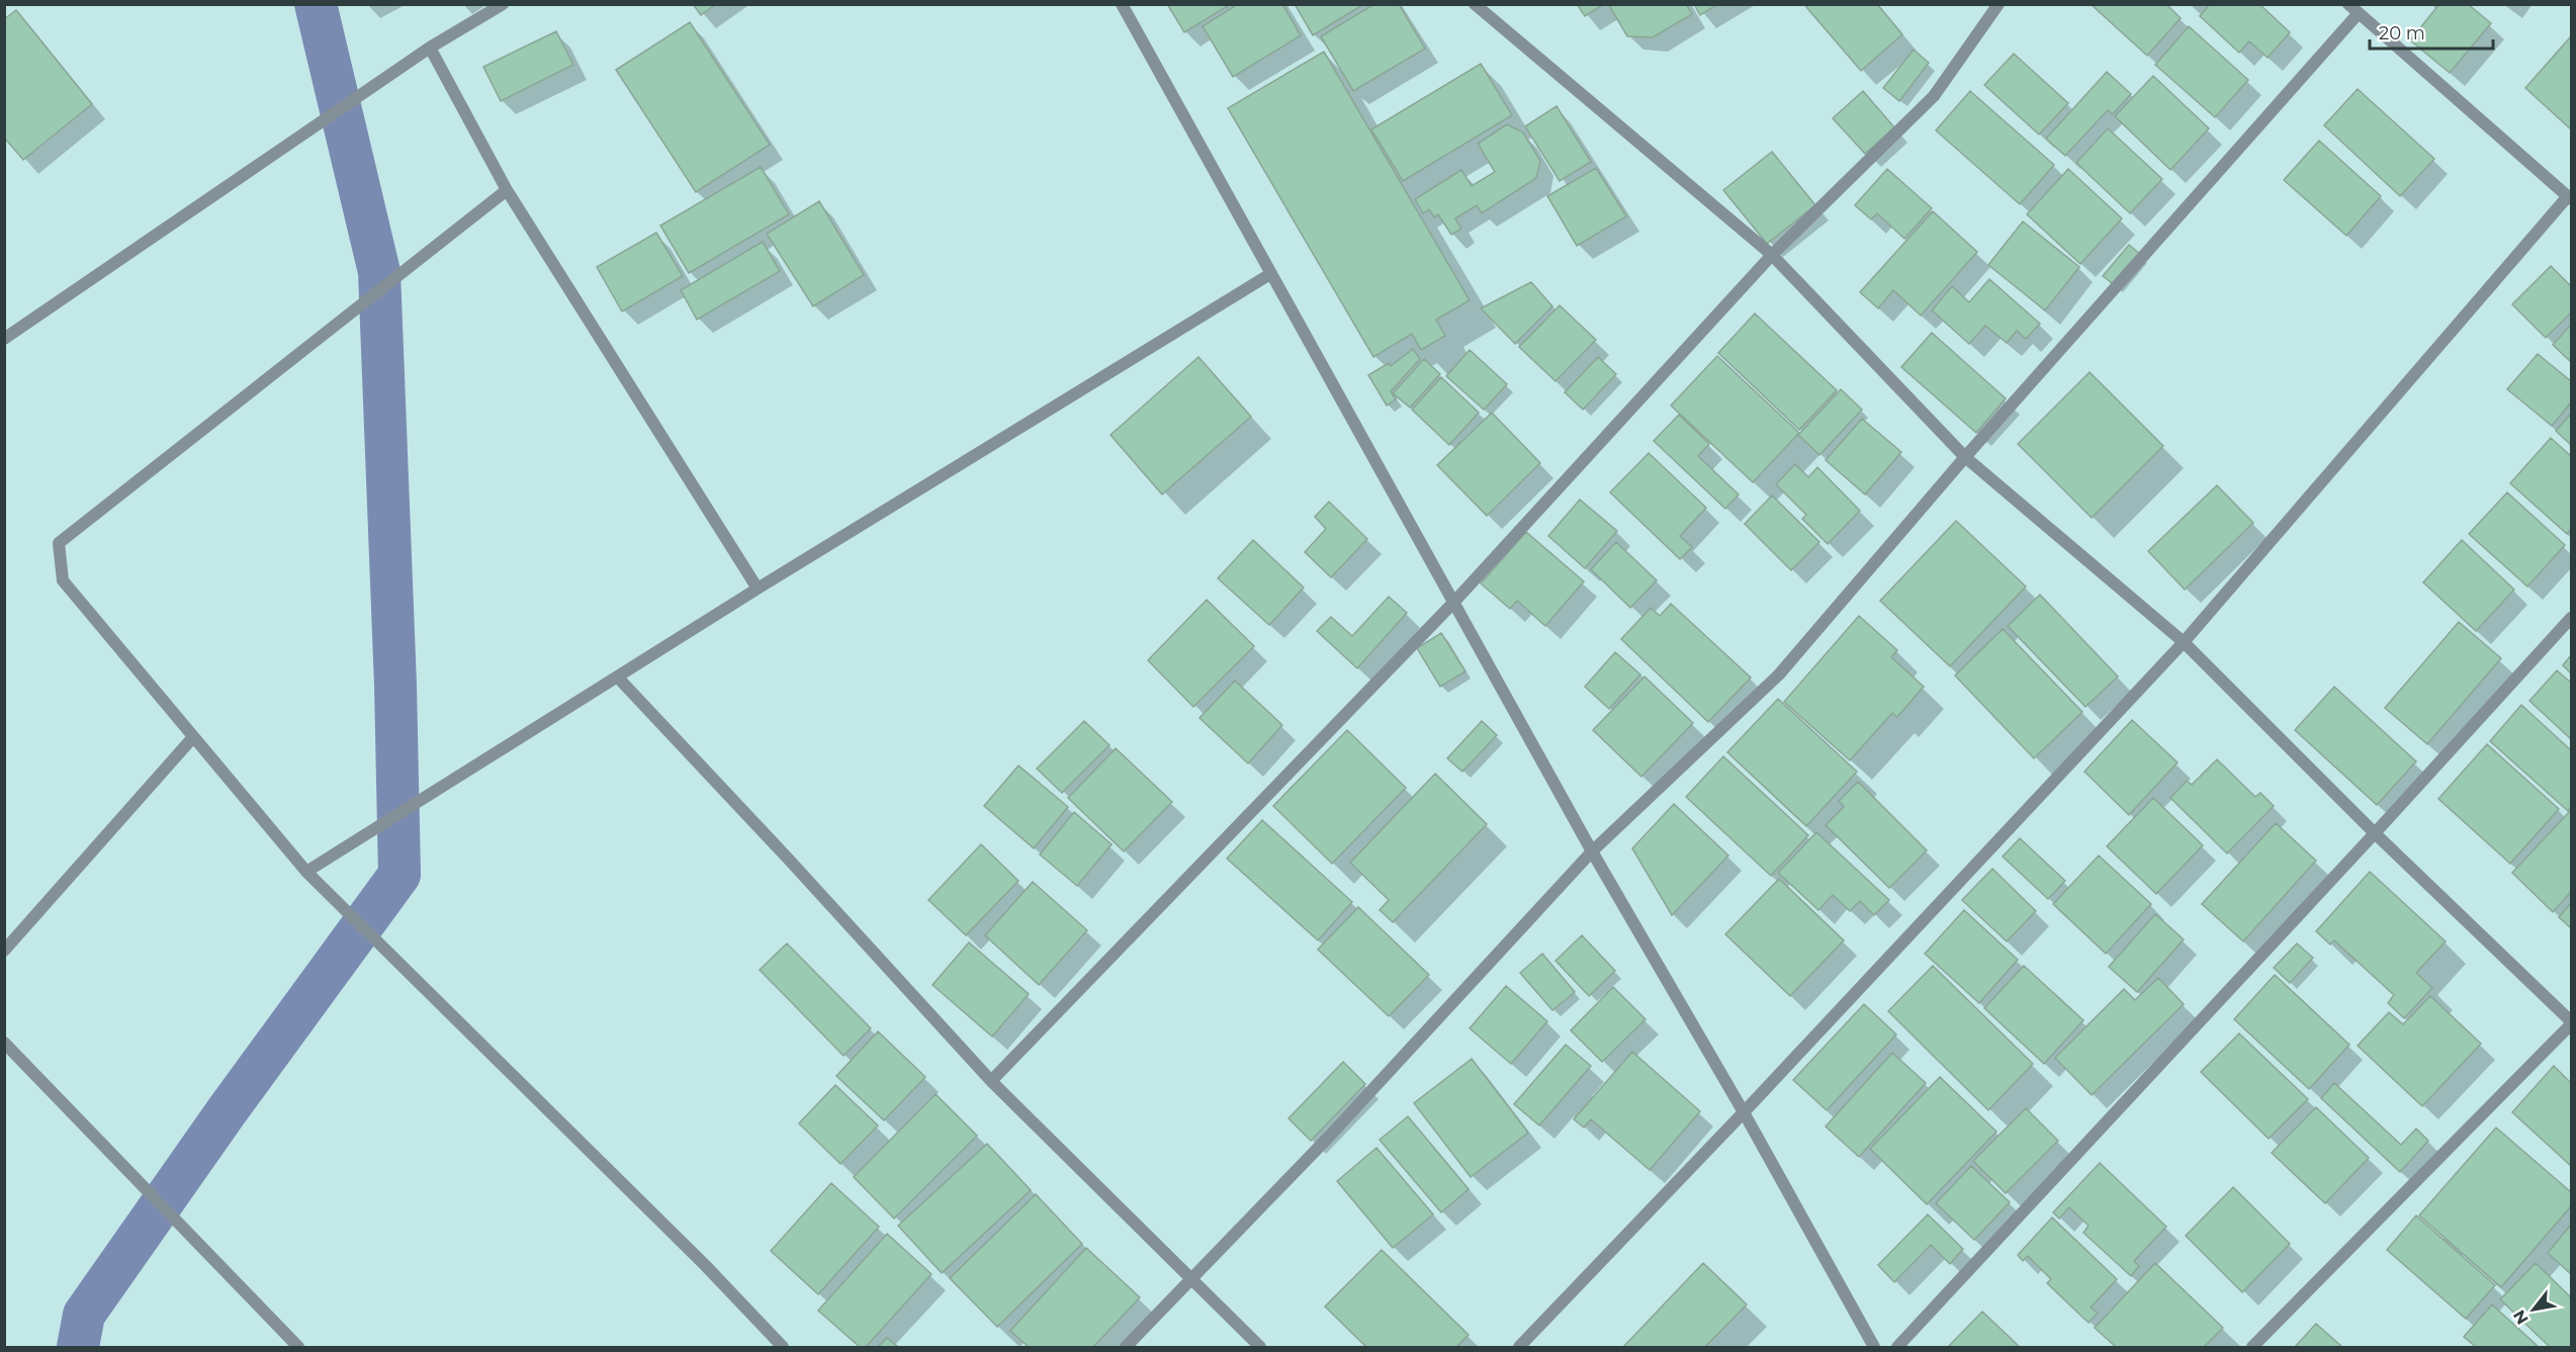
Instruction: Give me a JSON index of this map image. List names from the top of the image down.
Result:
{
  "scale_bar": "20 m",
  "north": "bottom left"
}
